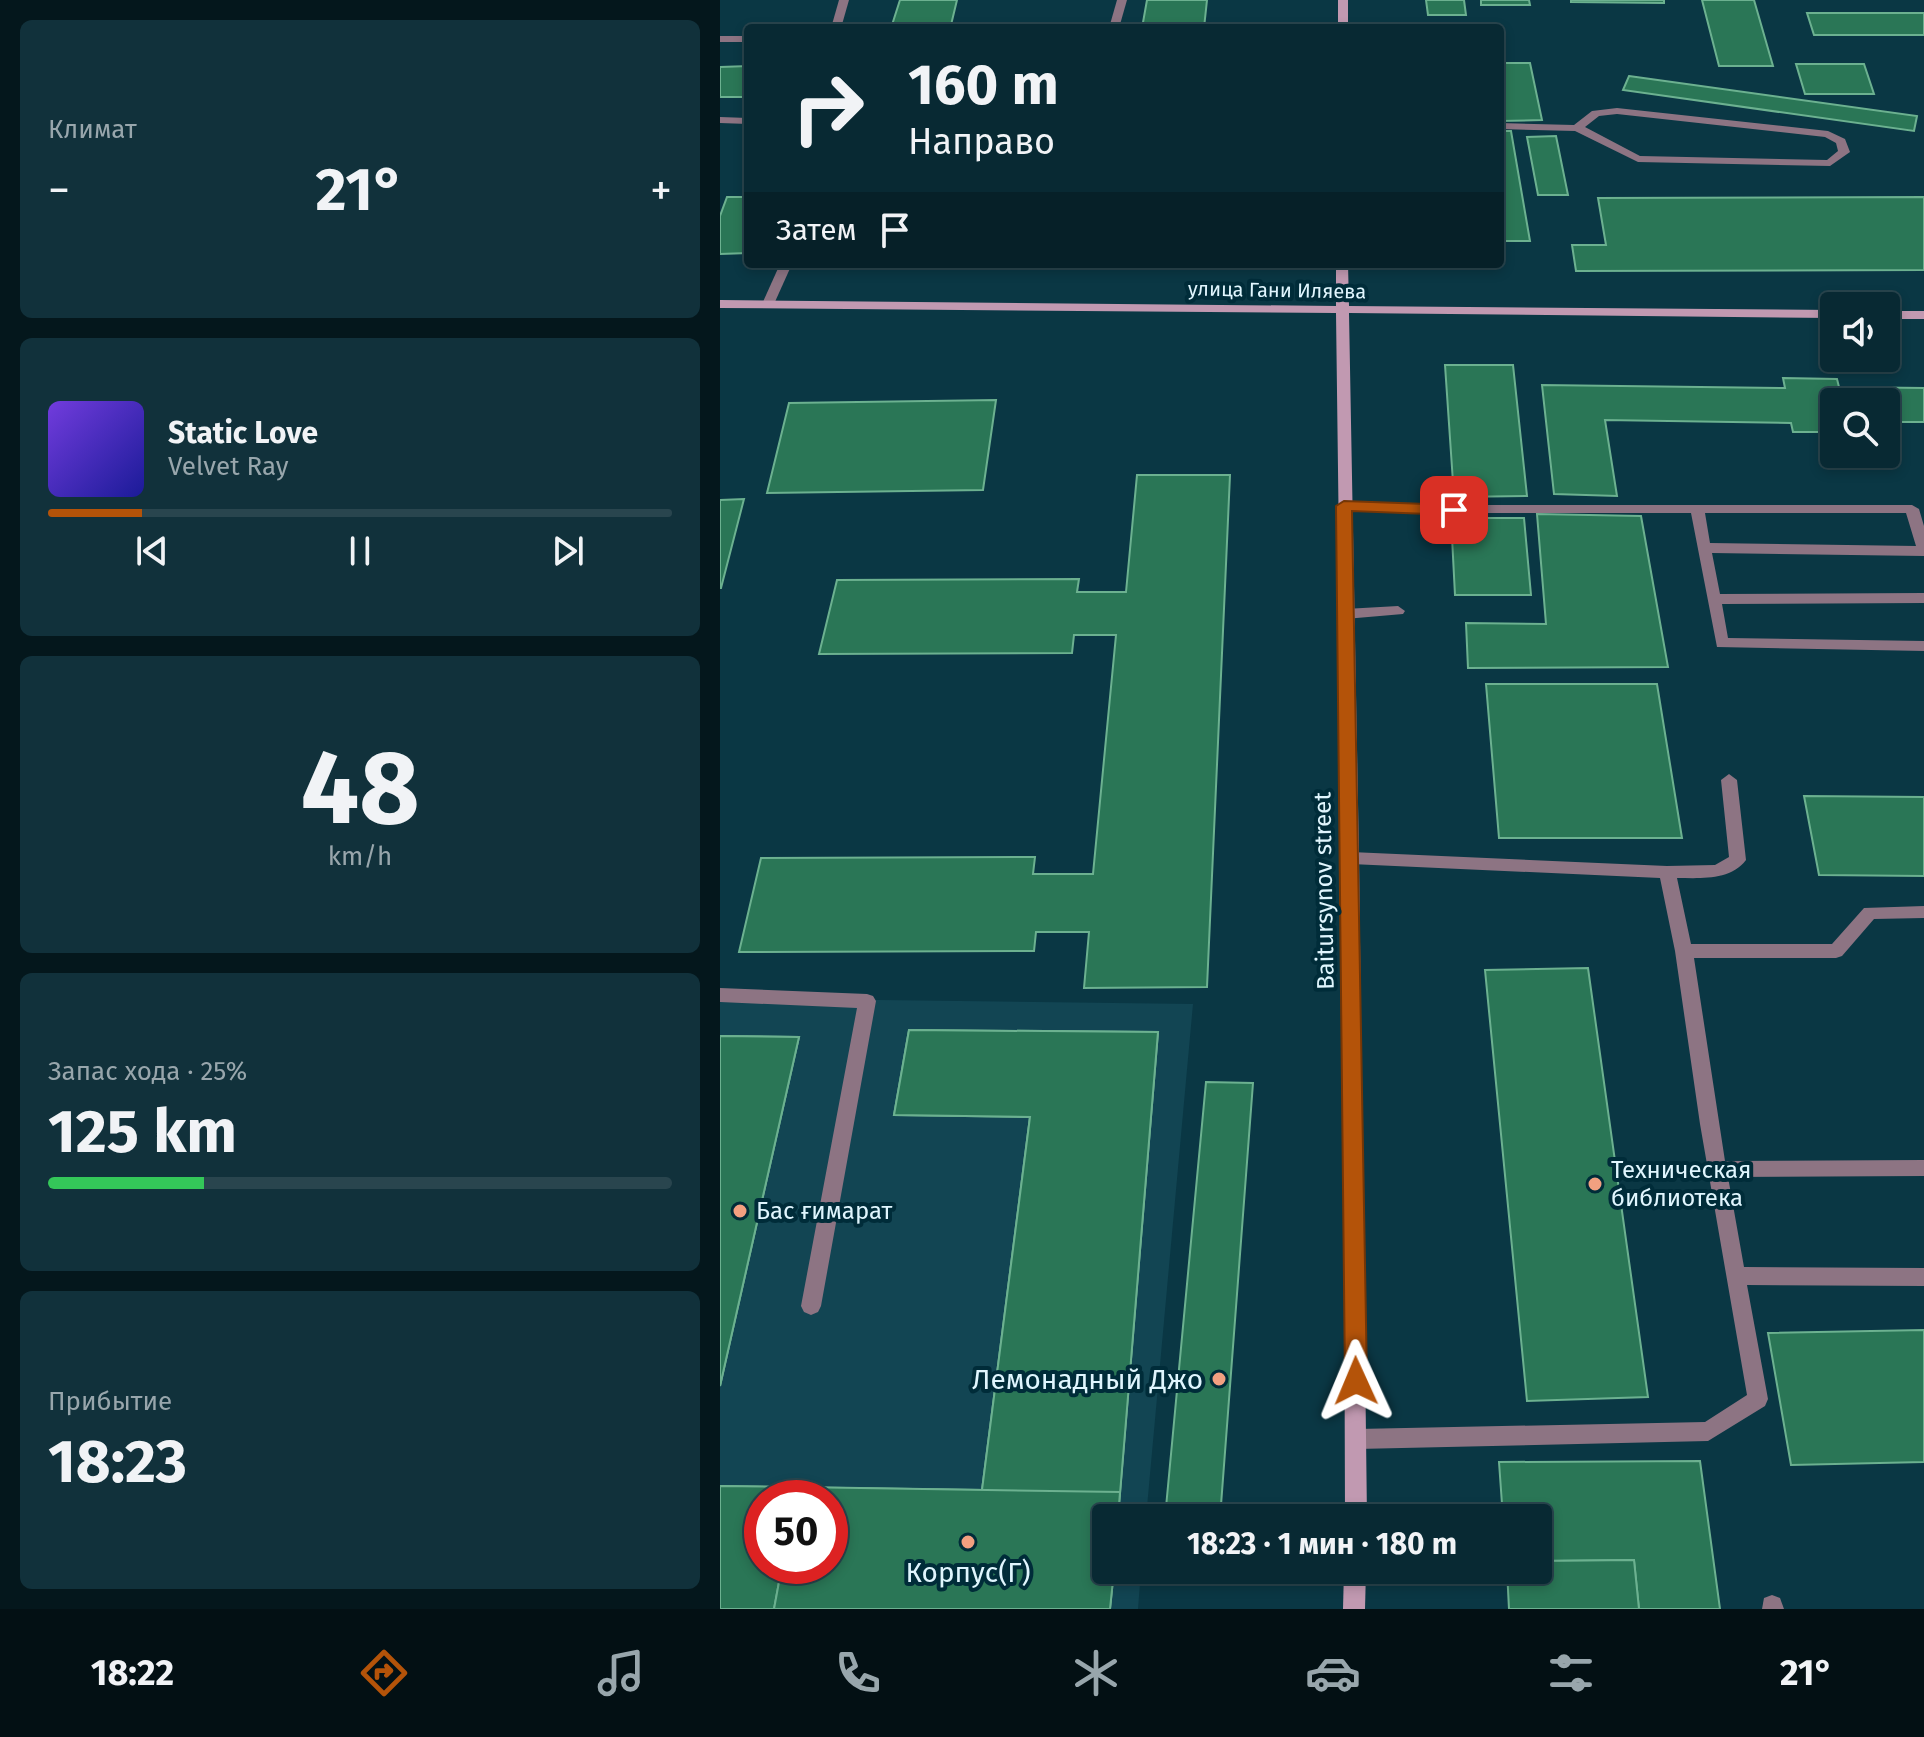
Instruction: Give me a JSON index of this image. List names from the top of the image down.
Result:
{
  "streets": {
    "main road": ["улица Гани Иляева", "Baitursynov street"]
  },
  "crossings": [
    ["улица Гани Иляева", "Baitursynov street"]
  ],
  "places": [
    "Техническая библиотека",
    "Бас ғимарат",
    "Лемонадный Джо",
    "Корпус(Г)"
  ],
  "page": {
    "tile": [
      "Климат",
      ["48", "km/h"],
      ["Запас хода · 25%", "125 km"],
      ["Прибытие", "18:23"]
    ],
    "turn": ["160 m", "Направо"],
    "heat": ["−", "21°", "+"],
    "then": "Затем",
    "song": ["Static Love", "Velvet Ray"],
    "limit": "50",
    "trip": "18:23 · 1 мин · 180 m",
    "tabs": ["18:22", "21°"]
  }
}
